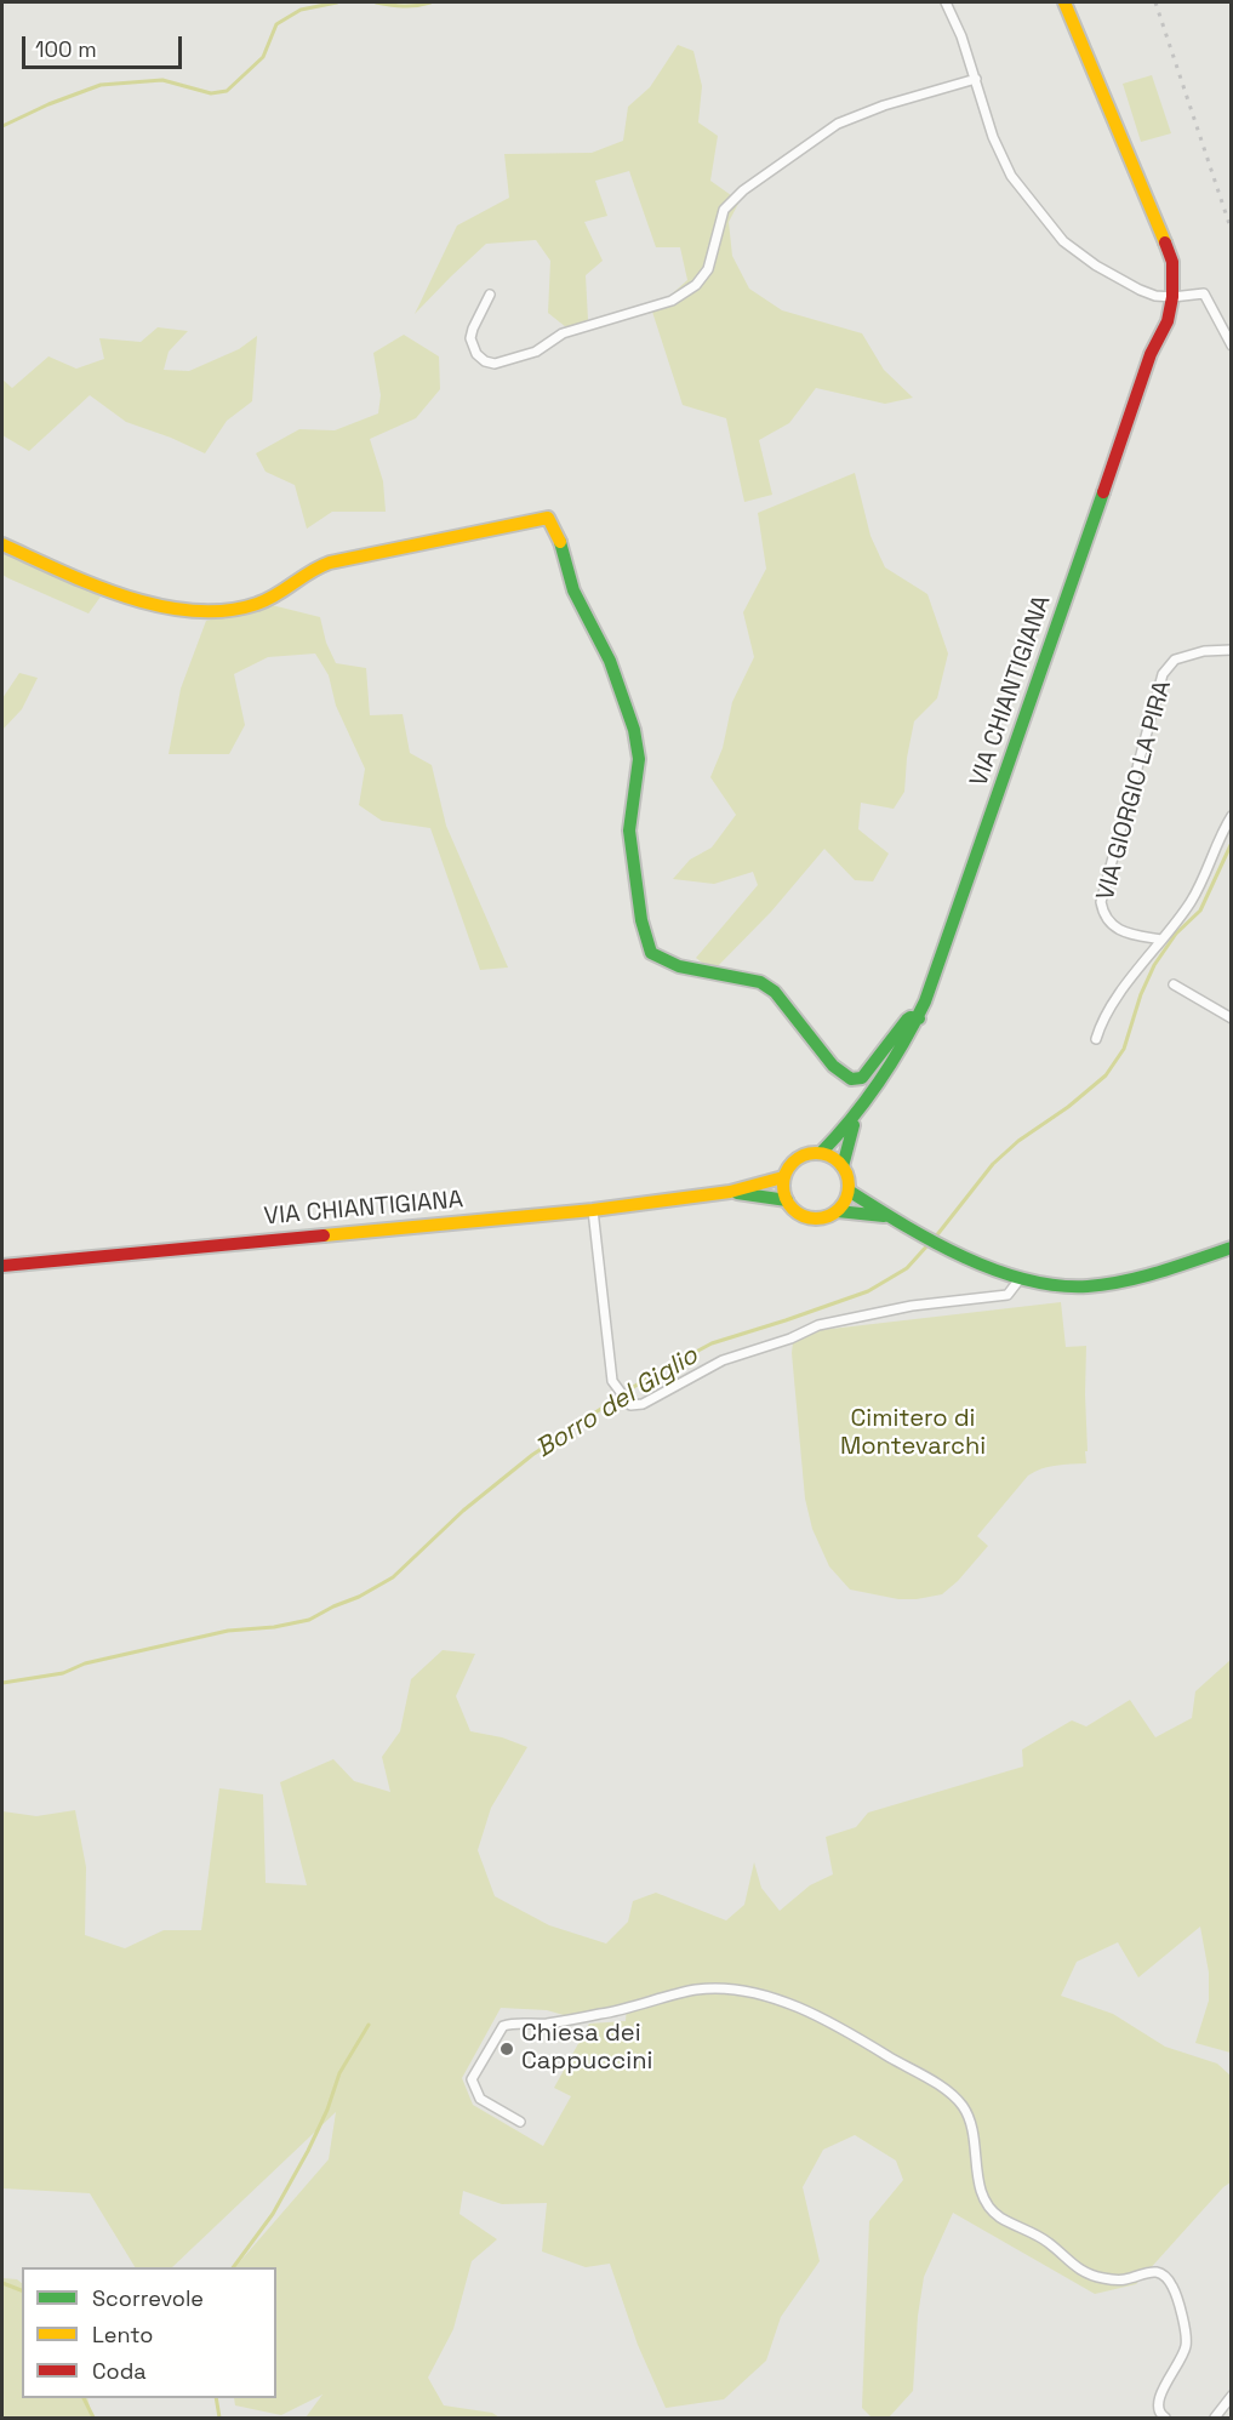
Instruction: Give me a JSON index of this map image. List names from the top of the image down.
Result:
{
  "streets": {
    "main road": ["VIA CHIANTIGIANA"],
    "street": ["VIA GIORGIO LA PIRA"]
  },
  "water": ["Borro del Giglio"],
  "parks": ["Cimitero di Montevarchi"],
  "places": ["Chiesa dei Cappuccini"],
  "legend": ["Scorrevole", "Lento", "Coda"],
  "scale_bar": "100 m"
}
